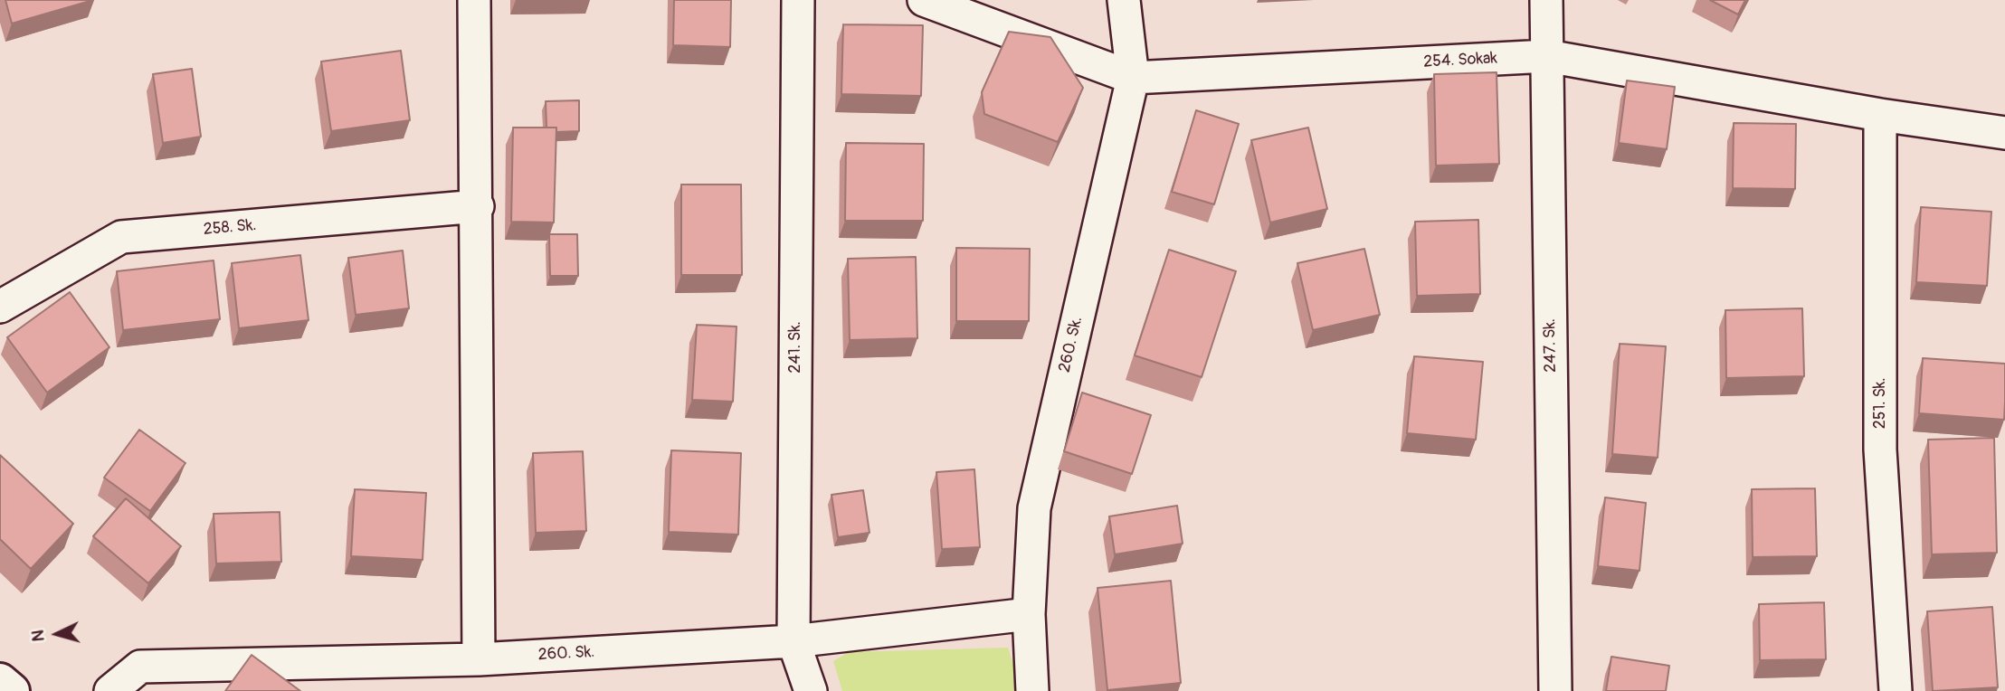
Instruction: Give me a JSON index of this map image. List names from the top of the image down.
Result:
{
  "streets": {
    "street": [
      "254. Sokak",
      "258. Sk.",
      "260. Sk.",
      "247. Sk.",
      "241. Sk.",
      "251. Sk."
    ]
  },
  "crossings": [
    ["254. Sokak", "260. Sk."],
    ["254. Sokak", "247. Sk."],
    ["254. Sokak", "251. Sk."],
    ["260. Sk.", "241. Sk."]
  ],
  "north": "left"
}
